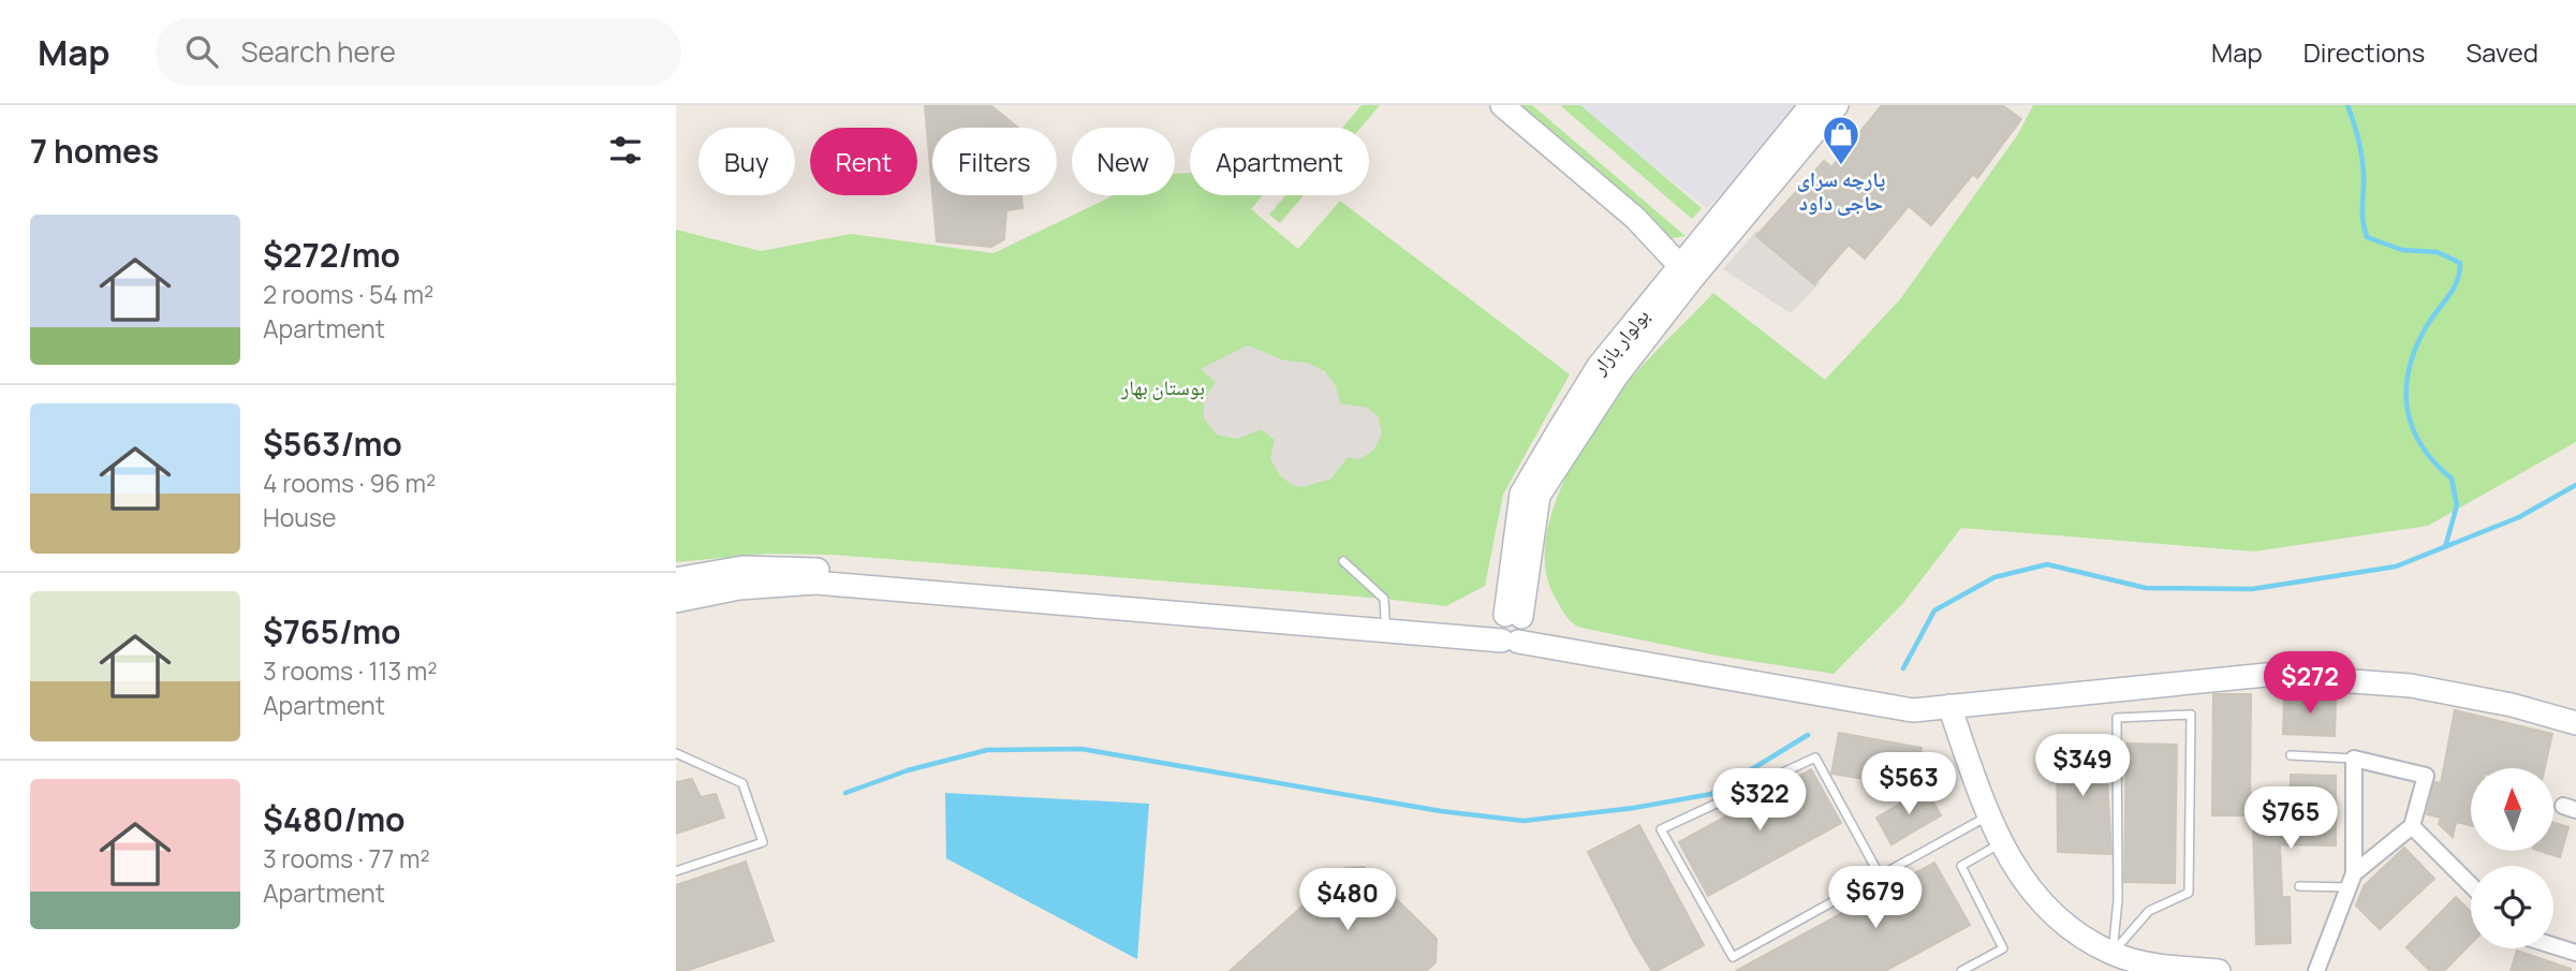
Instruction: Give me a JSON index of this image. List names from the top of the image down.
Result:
{
  "streets": {
    "street": ["بولوار بازار"]
  },
  "parks": ["بوستان بهار"],
  "places": {
    "shop": ["پارچه سرای حاجی داود"]
  },
  "north": "top",
  "page": {
    "header": "Map",
    "search": "Search here",
    "nav": ["Map", "Directions", "Saved"],
    "heading": "7 homes",
    "chip": [
      "Buy",
      "Rent",
      "Filters",
      "New",
      "Apartment"
    ],
    "list": [
      {
        "name": "$272/mo",
        "note": "2 rooms · 54 m² · Apartment"
      },
      {
        "name": "$563/mo",
        "note": "4 rooms · 96 m² · House"
      },
      {
        "name": "$765/mo",
        "note": "3 rooms · 113 m² · Apartment"
      },
      {
        "name": "$480/mo",
        "note": "3 rooms · 77 m² · Apartment"
      }
    ],
    "price": [
      "$272",
      "$349",
      "$563",
      "$322",
      "$765",
      "$679",
      "$480"
    ]
  }
}
